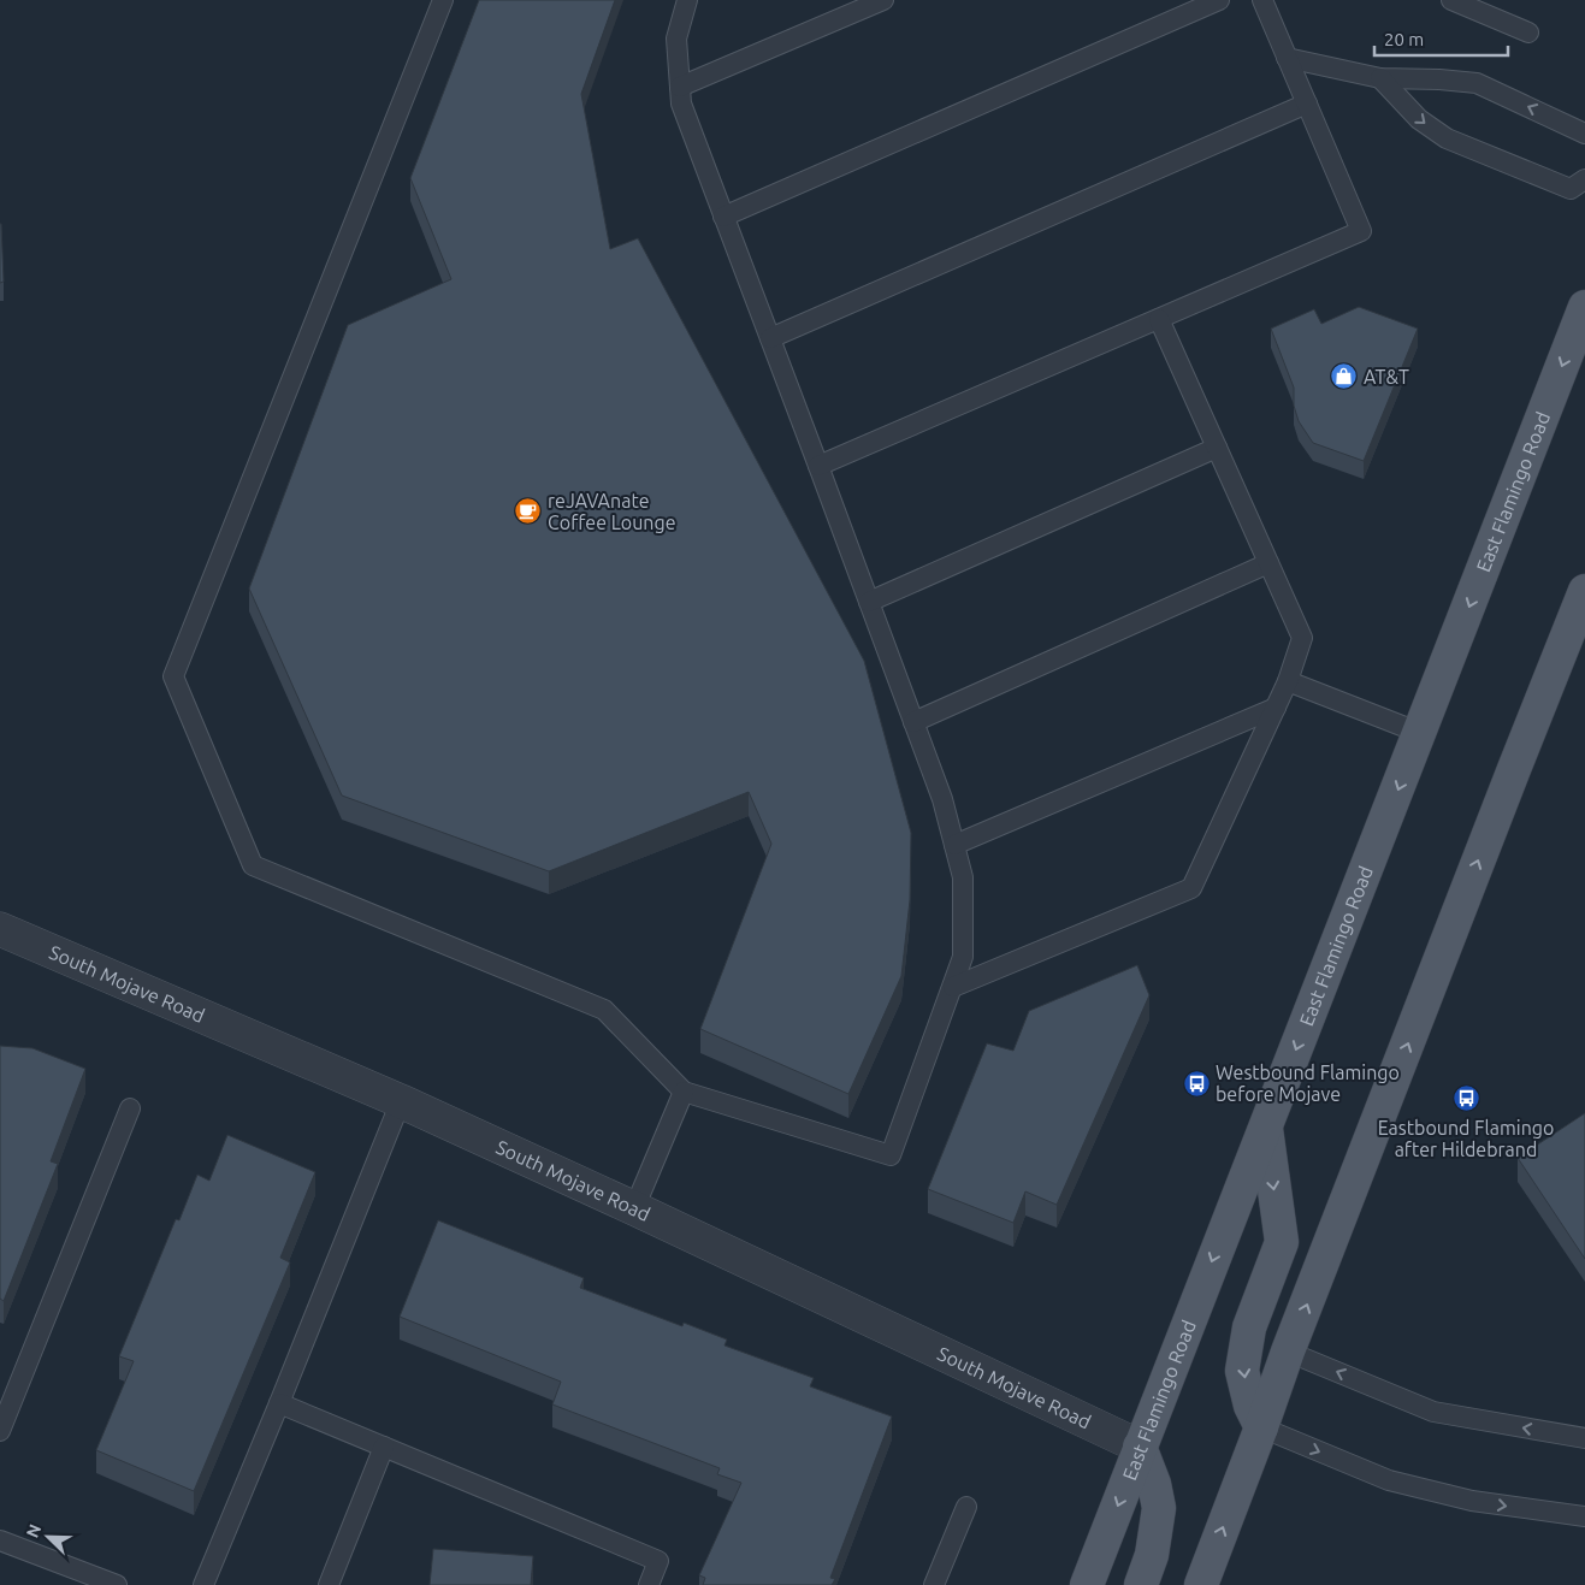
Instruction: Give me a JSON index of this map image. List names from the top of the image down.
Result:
{
  "streets": {
    "main road": ["East Flamingo Road"],
    "street": ["South Mojave Road"]
  },
  "crossings": [
    ["East Flamingo Road", "South Mojave Road"]
  ],
  "places": {
    "shop": ["AT&T"],
    "cafe": ["reJAVAnate Coffee Lounge"],
    "bus stop": ["Westbound Flamingo before Mojave", "Eastbound Flamingo after Hildebrand"]
  },
  "scale_bar": "20 m",
  "north": "top left"
}
